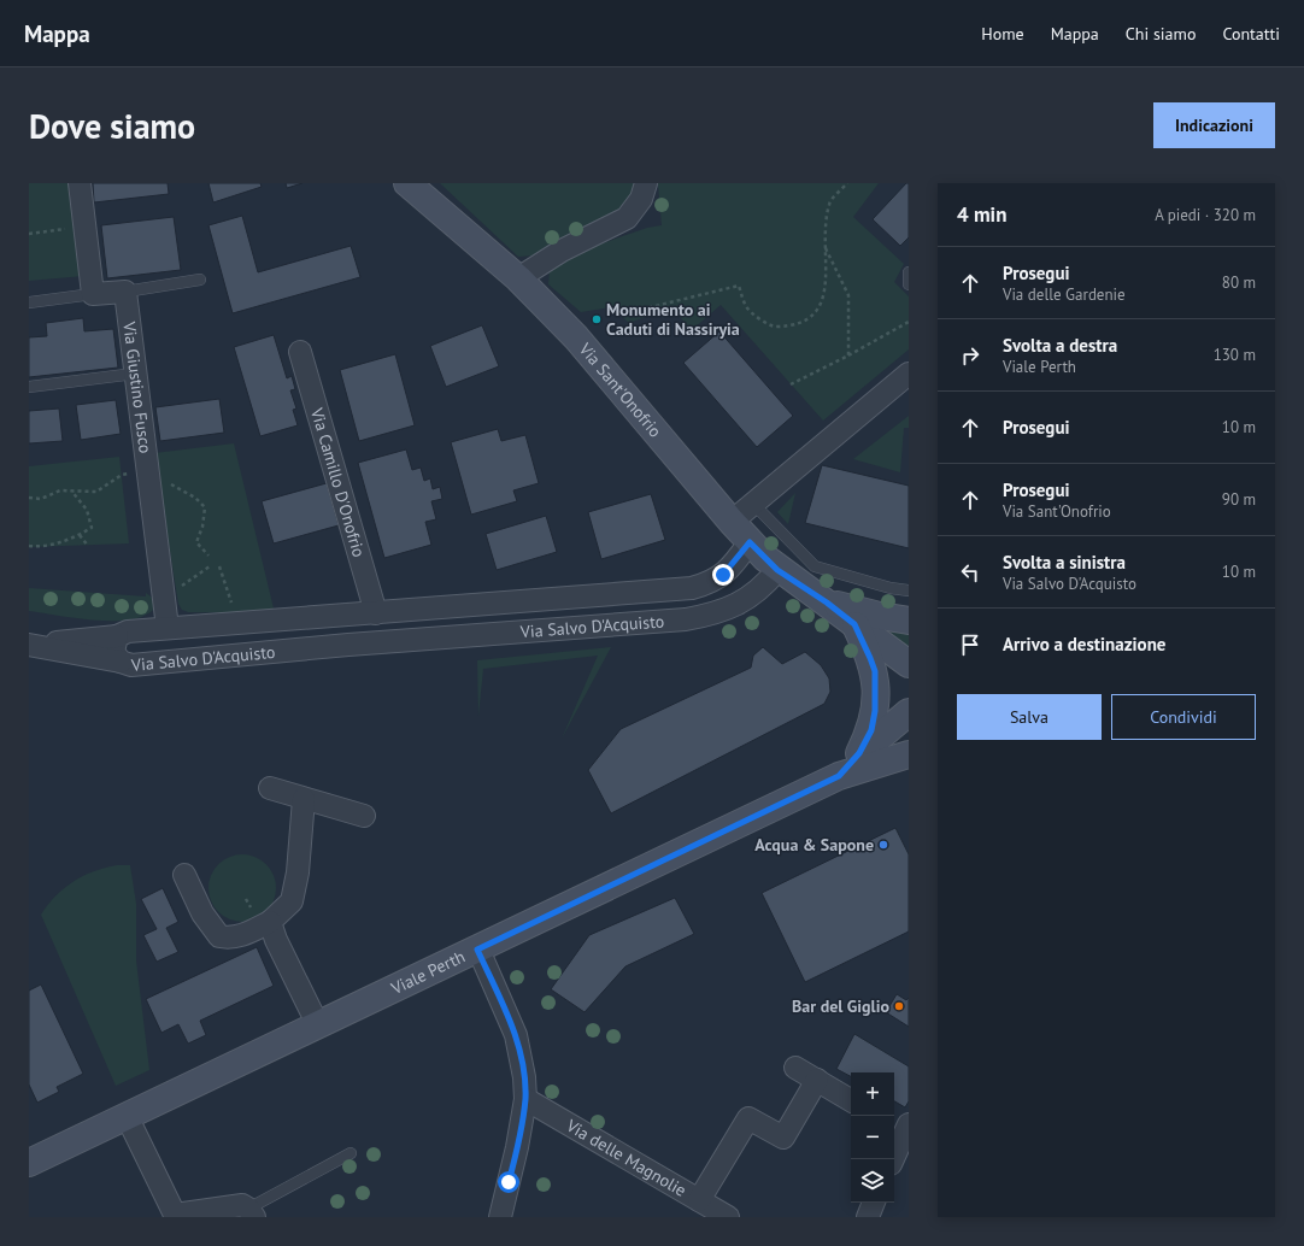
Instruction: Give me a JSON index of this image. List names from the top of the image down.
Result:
{
  "streets": {
    "main road": ["Via Sant'Onofrio", "Viale Perth"],
    "street": [
      "Via Giustino Fusco",
      "Via Camillo D'Onofrio",
      "Via Salvo D'Acquisto",
      "Via delle Magnolie"
    ]
  },
  "crossings": [
    ["Via Giustino Fusco", "Via Salvo D'Acquisto"],
    ["Via Sant'Onofrio", "Via Salvo D'Acquisto"],
    ["Via Camillo D'Onofrio", "Via Salvo D'Acquisto"]
  ],
  "places": ["Monumento ai Caduti di Nassiryia", "Acqua & Sapone", "Bar del Giglio"],
  "page": {
    "header": "Mappa",
    "nav": [
      "Home",
      "Mappa",
      "Chi siamo",
      "Contatti"
    ],
    "buttons": [
      "Indicazioni",
      ["Salva", "Condividi"]
    ],
    "title": "Dove siamo",
    "heading": ["4 min", "A piedi · 320 m"],
    "list": [
      ["Prosegui", "Via delle Gardenie", "80 m"],
      ["Svolta a destra", "Viale Perth", "130 m"],
      ["Prosegui", "10 m"],
      ["Prosegui", "Via Sant'Onofrio", "90 m"],
      ["Svolta a sinistra", "Via Salvo D'Acquisto", "10 m"],
      "Arrivo a destinazione"
    ],
    "map_buttons": ["+", "−"]
  }
}
